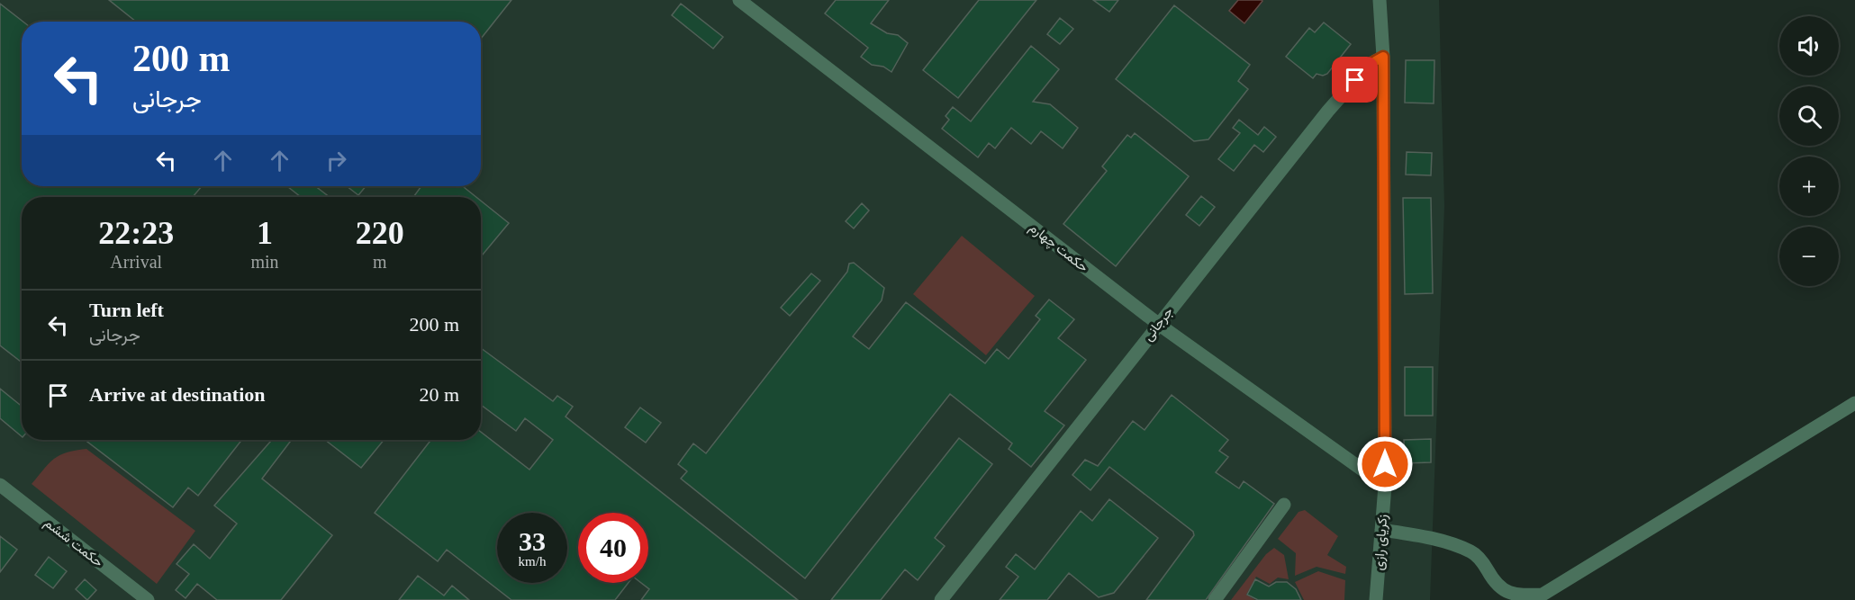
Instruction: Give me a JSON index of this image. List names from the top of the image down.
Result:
{
  "streets": {
    "street": [
      "حکمت چهارم",
      "جرجانی",
      "حکمت ششم",
      "زکریای رازی"
    ]
  },
  "crossings": [
    ["حکمت چهارم", "جرجانی"],
    ["حکمت چهارم", "زکریای رازی"],
    ["جرجانی", "زکریای رازی"]
  ],
  "page": {
    "map_buttons": ["+", "−"],
    "turn": ["200 m", "جرجانی"],
    "eta": [
      "22:23",
      "Arrival",
      "1",
      "min",
      "220",
      "m"
    ],
    "list": [
      {
        "name": "Turn left",
        "note": "جرجانی",
        "value": "200 m"
      },
      {
        "name": "Arrive at destination",
        "value": "20 m"
      }
    ],
    "speed": "33 km/h",
    "limit": "40"
  }
}
